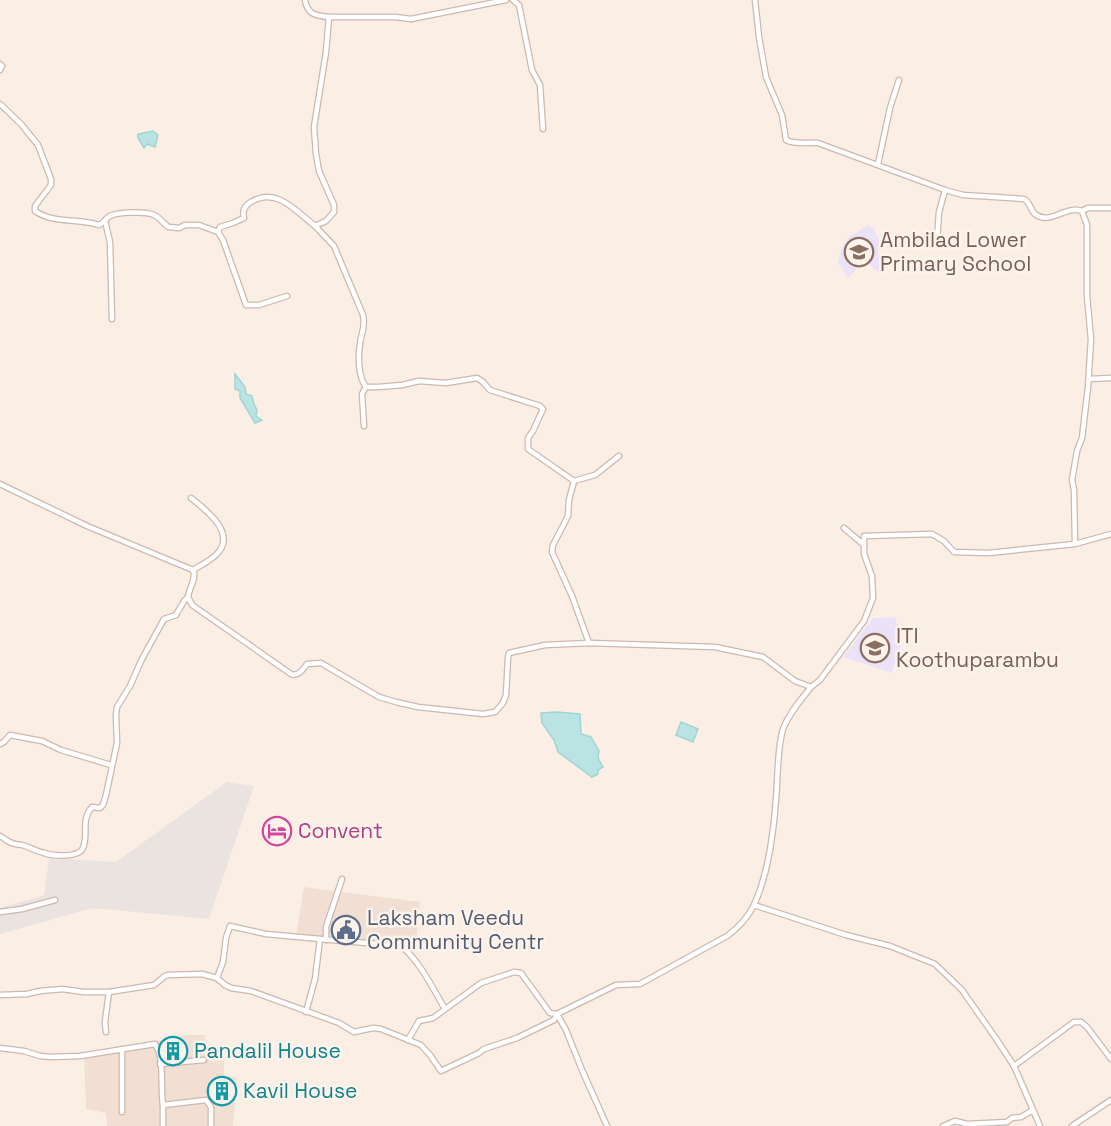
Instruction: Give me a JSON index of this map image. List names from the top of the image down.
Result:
{
  "places": {
    "school or university": ["Ambilad Lower Primary School", "ITI Koothuparambu"],
    "hotel": ["Convent"],
    "public building": ["Laksham Veedu Community Centr"],
    "building": ["Pandalil House", "Kavil House"]
  }
}
